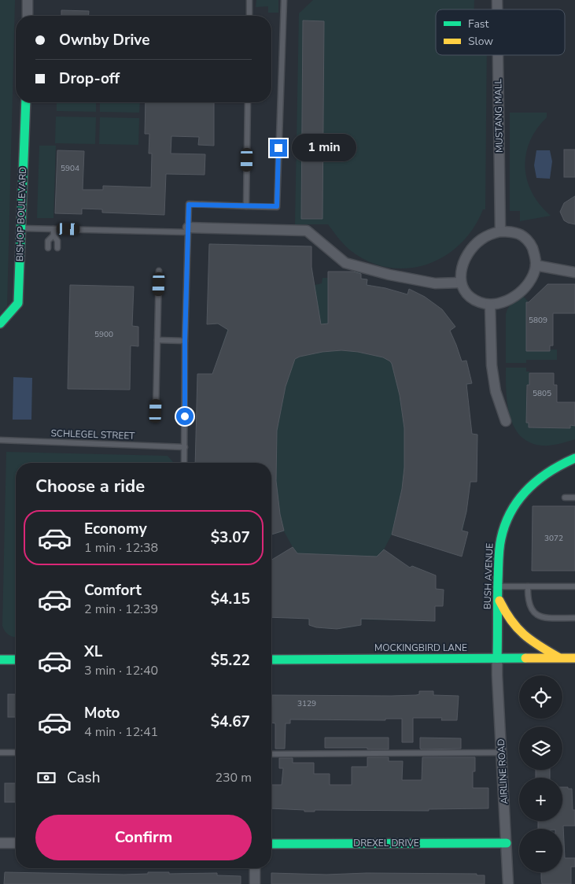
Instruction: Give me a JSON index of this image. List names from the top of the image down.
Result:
{
  "streets": {
    "street": [
      "MUSTANG MALL",
      "BISHOP BOULEVARD",
      "BUSH AVENUE",
      "MOCKINGBIRD LANE",
      "AIRLINE ROAD",
      "DREXEL DRIVE"
    ],
    "lane": ["SCHLEGEL STREET"]
  },
  "crossings": [
    ["BUSH AVENUE", "MOCKINGBIRD LANE"],
    ["BUSH AVENUE", "AIRLINE ROAD"],
    ["MOCKINGBIRD LANE", "AIRLINE ROAD"],
    ["AIRLINE ROAD", "DREXEL DRIVE"]
  ],
  "house_numbers": [
    "5904",
    "5809",
    "5900",
    "5805",
    "3072",
    "3129"
  ],
  "legend": ["Fast", "Slow"],
  "page": {
    "banner": ["Ownby Drive", "Drop-off"],
    "bubble": "1 min",
    "heading": "Choose a ride",
    "list": [
      {
        "name": "Economy",
        "note": "1 min · 12:38",
        "value": "$3.07"
      },
      {
        "name": "Comfort",
        "note": "2 min · 12:39",
        "value": "$4.15"
      },
      {
        "name": "XL",
        "note": "3 min · 12:40",
        "value": "$5.22"
      },
      {
        "name": "Moto",
        "note": "4 min · 12:41",
        "value": "$4.67"
      }
    ],
    "map_buttons": ["+", "−"],
    "pay": ["Cash", "230 m"],
    "buttons": "Confirm"
  }
}
